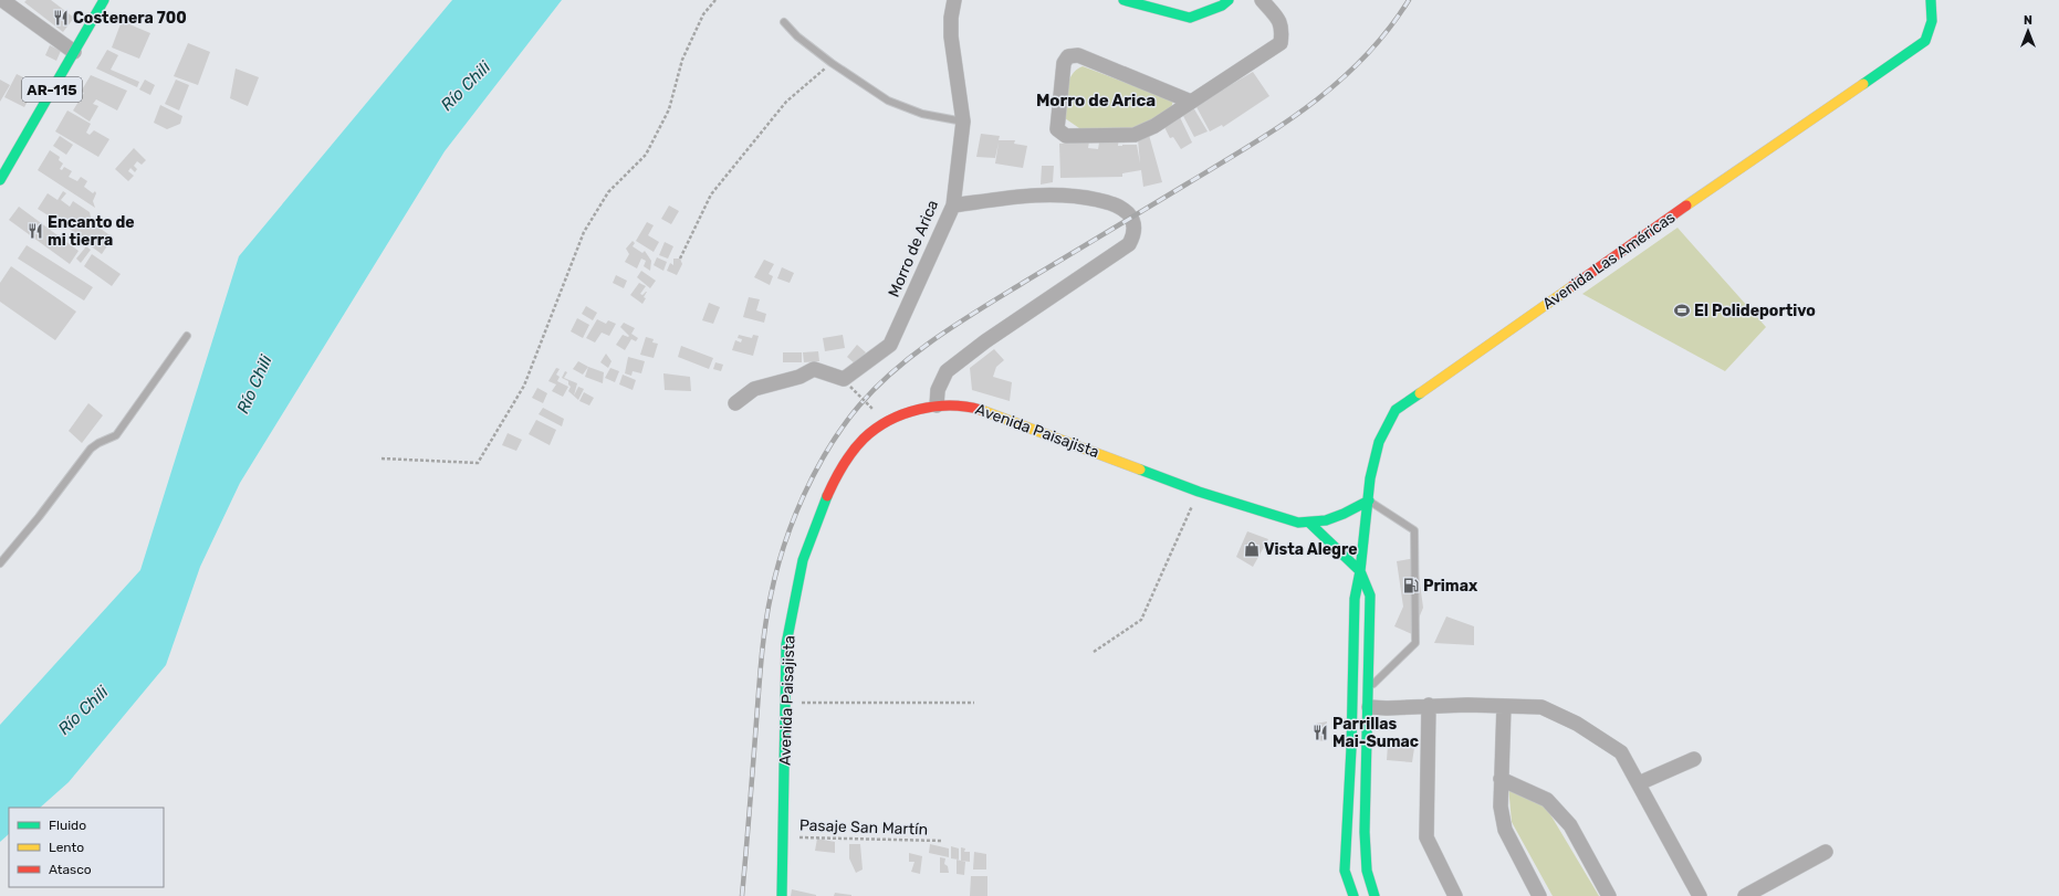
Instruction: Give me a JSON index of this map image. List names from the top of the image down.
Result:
{
  "streets": {
    "main road": ["AR-115", "Avenida Las Américas", "Avenida Paisajista"],
    "street": ["Morro de Arica"],
    "path": ["Pasaje San Martín"]
  },
  "crossings": [
    ["Avenida Las Américas", "Avenida Paisajista"],
    ["Avenida Paisajista", "Pasaje San Martín"]
  ],
  "districts": ["Morro de Arica"],
  "water": ["Río Chili"],
  "places": {
    "restaurant": ["Costenera 700", "Encanto de mi tierra", "Parrillas Mai-Sumac"],
    "sports": ["El Polideportivo"],
    "shop": ["Vista Alegre"],
    "fuel station": ["Primax"]
  },
  "legend": ["Fluido", "Lento", "Atasco"],
  "north": "top"
}
